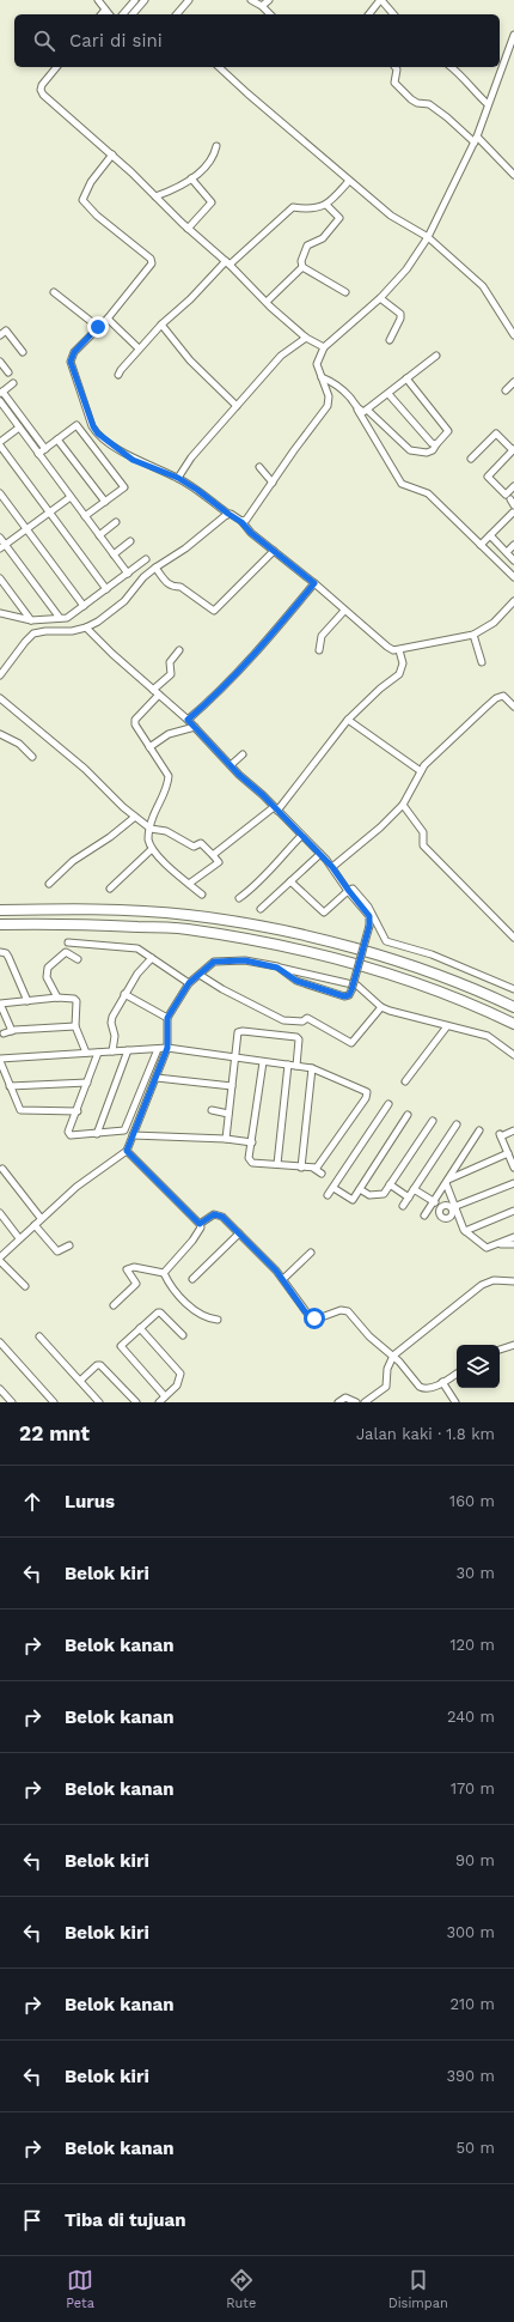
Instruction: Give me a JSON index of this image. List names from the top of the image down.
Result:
{
  "page": {
    "search": "Cari di sini",
    "heading": ["22 mnt", "Jalan kaki · 1.8 km"],
    "list": [
      ["Lurus", "160 m"],
      ["Belok kiri", "30 m"],
      ["Belok kanan", "120 m"],
      ["Belok kanan", "240 m"],
      ["Belok kanan", "170 m"],
      ["Belok kiri", "90 m"],
      ["Belok kiri", "300 m"],
      ["Belok kanan", "210 m"],
      ["Belok kiri", "390 m"],
      ["Belok kanan", "50 m"],
      "Tiba di tujuan"
    ],
    "nav": ["Peta", "Rute", "Disimpan"]
  }
}
